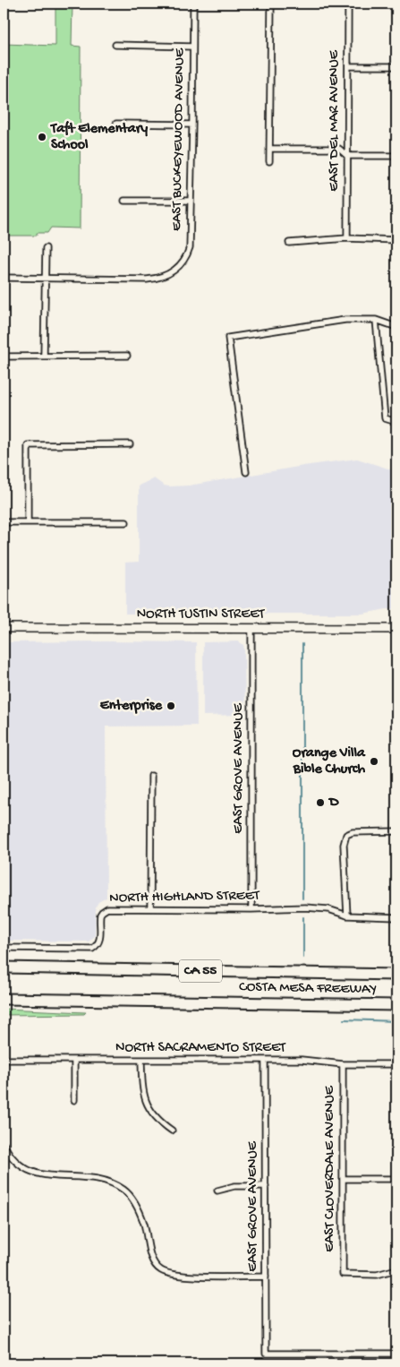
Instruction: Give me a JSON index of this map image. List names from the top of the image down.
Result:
{
  "streets": {
    "highway": ["CA 55", "COSTA MESA FREEWAY"],
    "main road": ["NORTH TUSTIN STREET"],
    "street": [
      "EAST DEL MAR AVENUE",
      "EAST BUCKEYEWOOD AVENUE",
      "EAST GROVE AVENUE",
      "NORTH HIGHLAND STREET",
      "NORTH SACRAMENTO STREET",
      "EAST CLOVERDALE AVENUE"
    ]
  },
  "crossings": [
    ["NORTH TUSTIN STREET", "EAST GROVE AVENUE"],
    ["EAST GROVE AVENUE", "NORTH HIGHLAND STREET"],
    ["EAST GROVE AVENUE", "NORTH SACRAMENTO STREET"],
    ["NORTH SACRAMENTO STREET", "EAST CLOVERDALE AVENUE"]
  ],
  "places": [
    "Taft Elementary School",
    "Enterprise",
    "Orange Villa Bible Church",
    "D"
  ]
}
